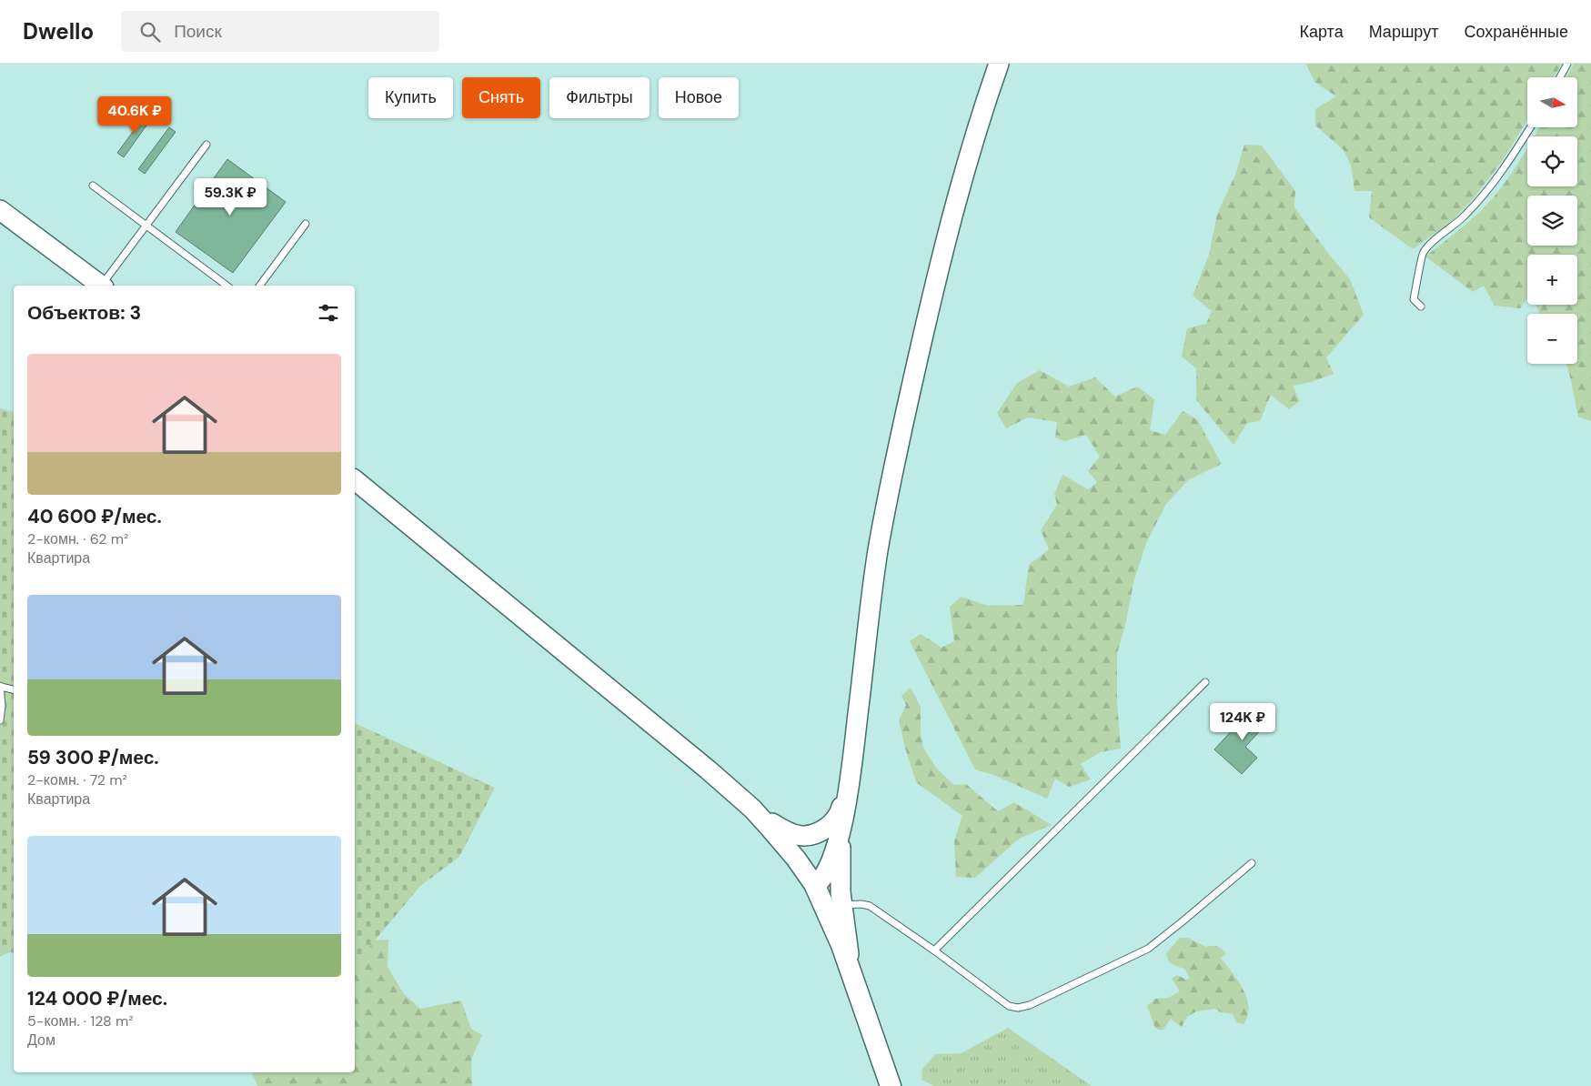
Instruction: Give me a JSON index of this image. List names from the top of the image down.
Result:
{
  "north": "right",
  "page": {
    "header": "Dwello",
    "search": "Поиск",
    "nav": ["Карта", "Маршрут", "Сохранённые"],
    "map_buttons": ["+", "−"],
    "chip": [
      "Купить",
      "Снять",
      "Фильтры",
      "Новое"
    ],
    "price": ["40.6K ₽", "59.3K ₽", "124K ₽"],
    "heading": "Объектов: 3",
    "list": [
      {
        "name": "40 600 ₽/мес.",
        "note": "2-комн. · 62 m² · Квартира"
      },
      {
        "name": "59 300 ₽/мес.",
        "note": "2-комн. · 72 m² · Квартира"
      },
      {
        "name": "124 000 ₽/мес.",
        "note": "5-комн. · 128 m² · Дом"
      }
    ]
  }
}
